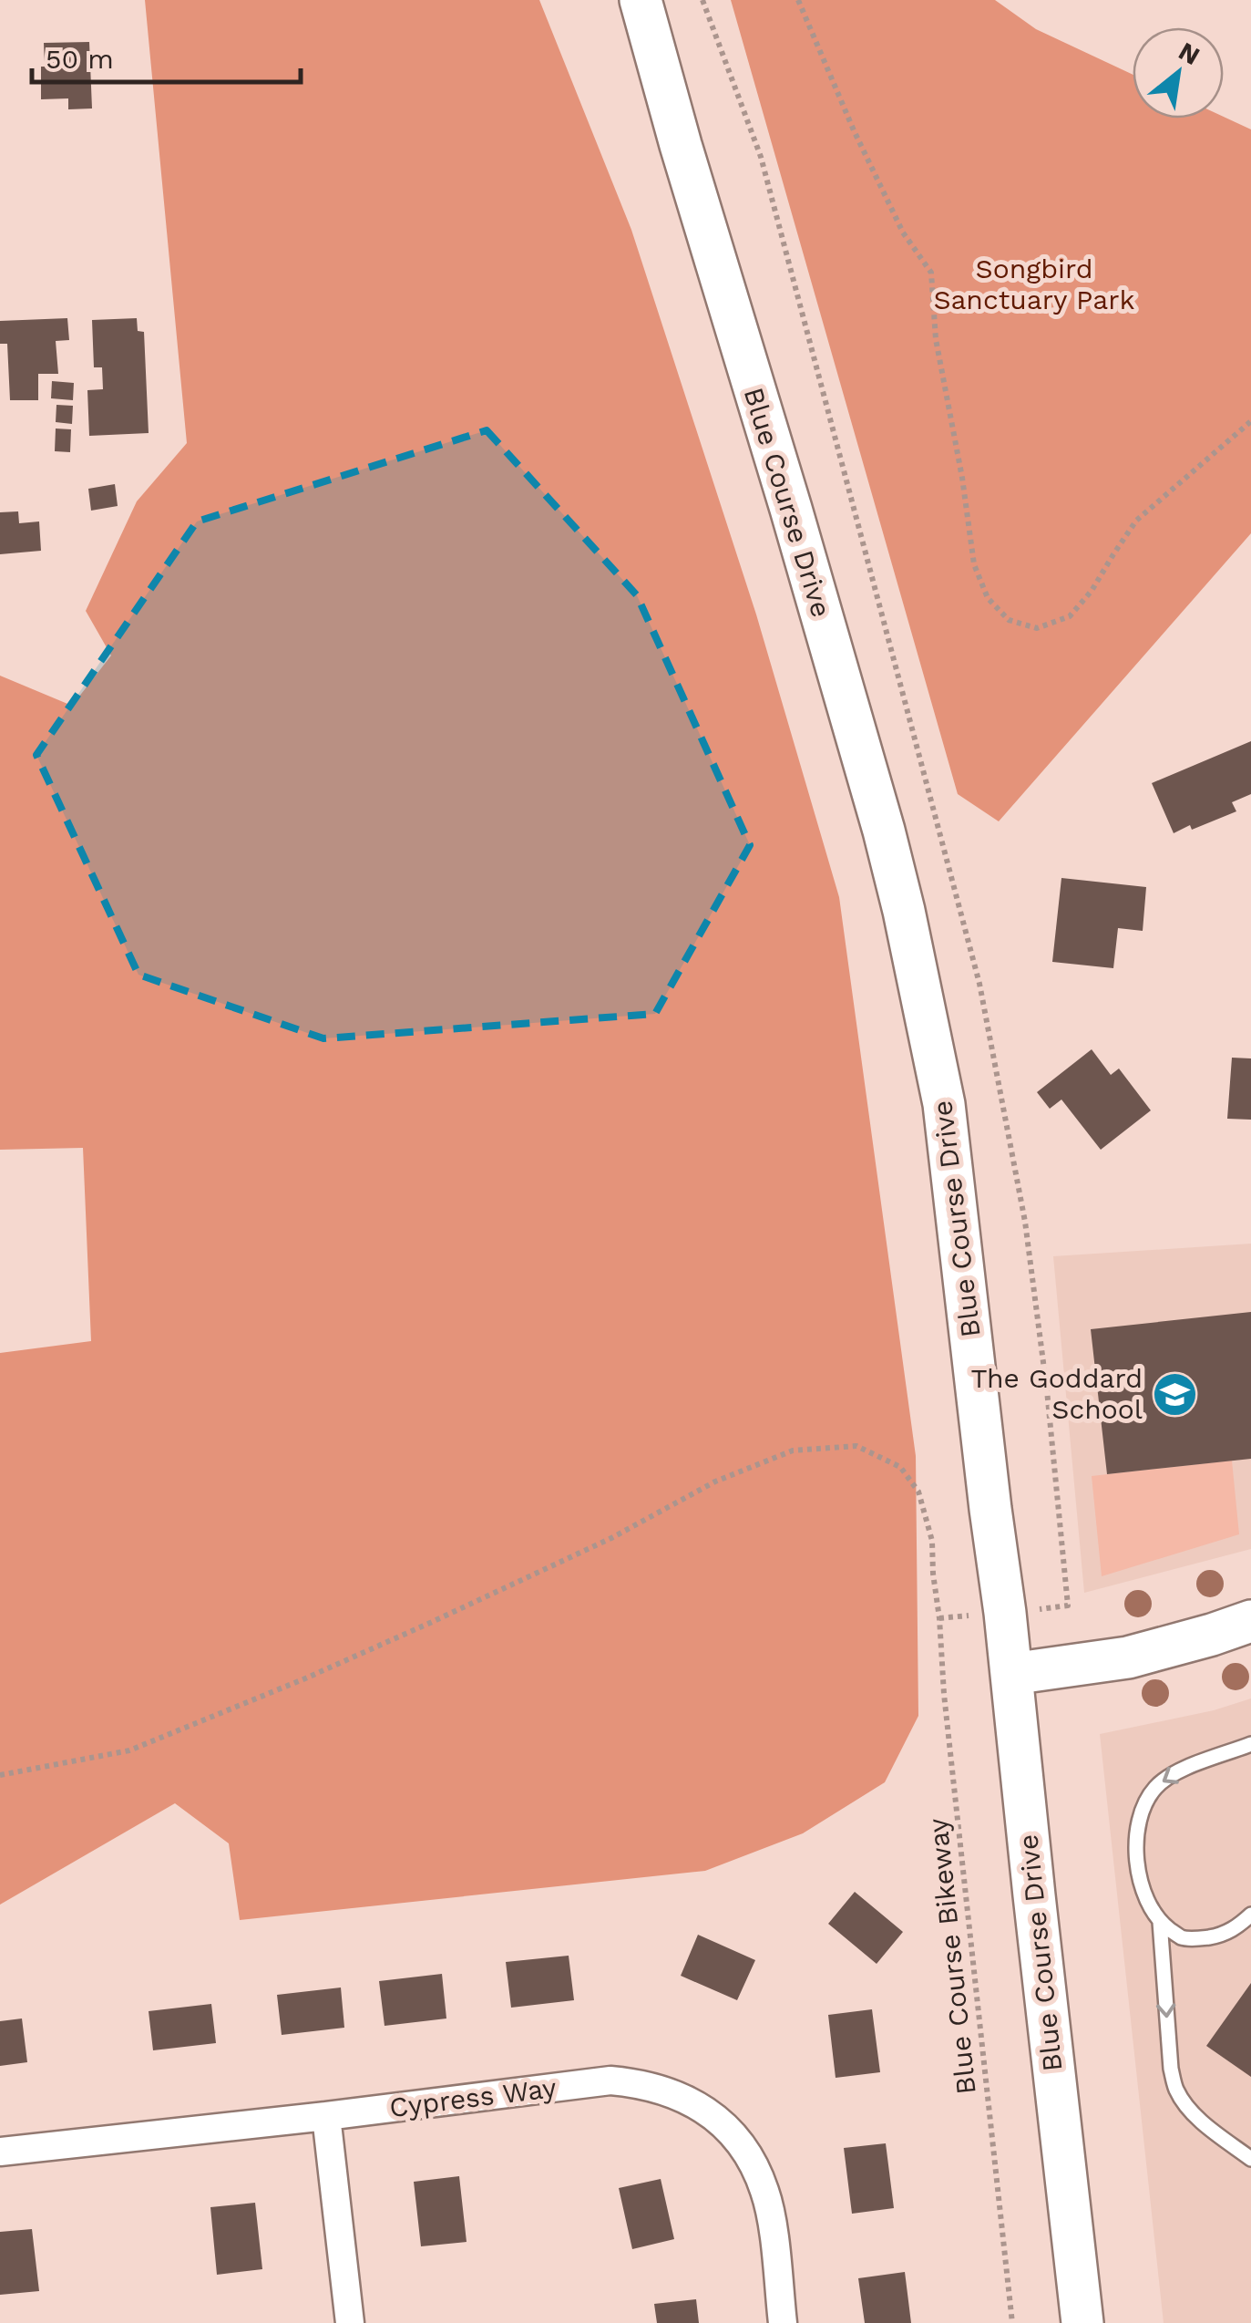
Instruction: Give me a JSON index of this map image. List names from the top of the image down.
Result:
{
  "streets": {
    "main road": ["Blue Course Drive"],
    "street": ["Cypress Way"],
    "path": ["Blue Course Bikeway"]
  },
  "parks": ["Songbird Sanctuary Park"],
  "places": {
    "school or university": ["The Goddard School"]
  },
  "scale_bar": "50 m",
  "north": "top right"
}
